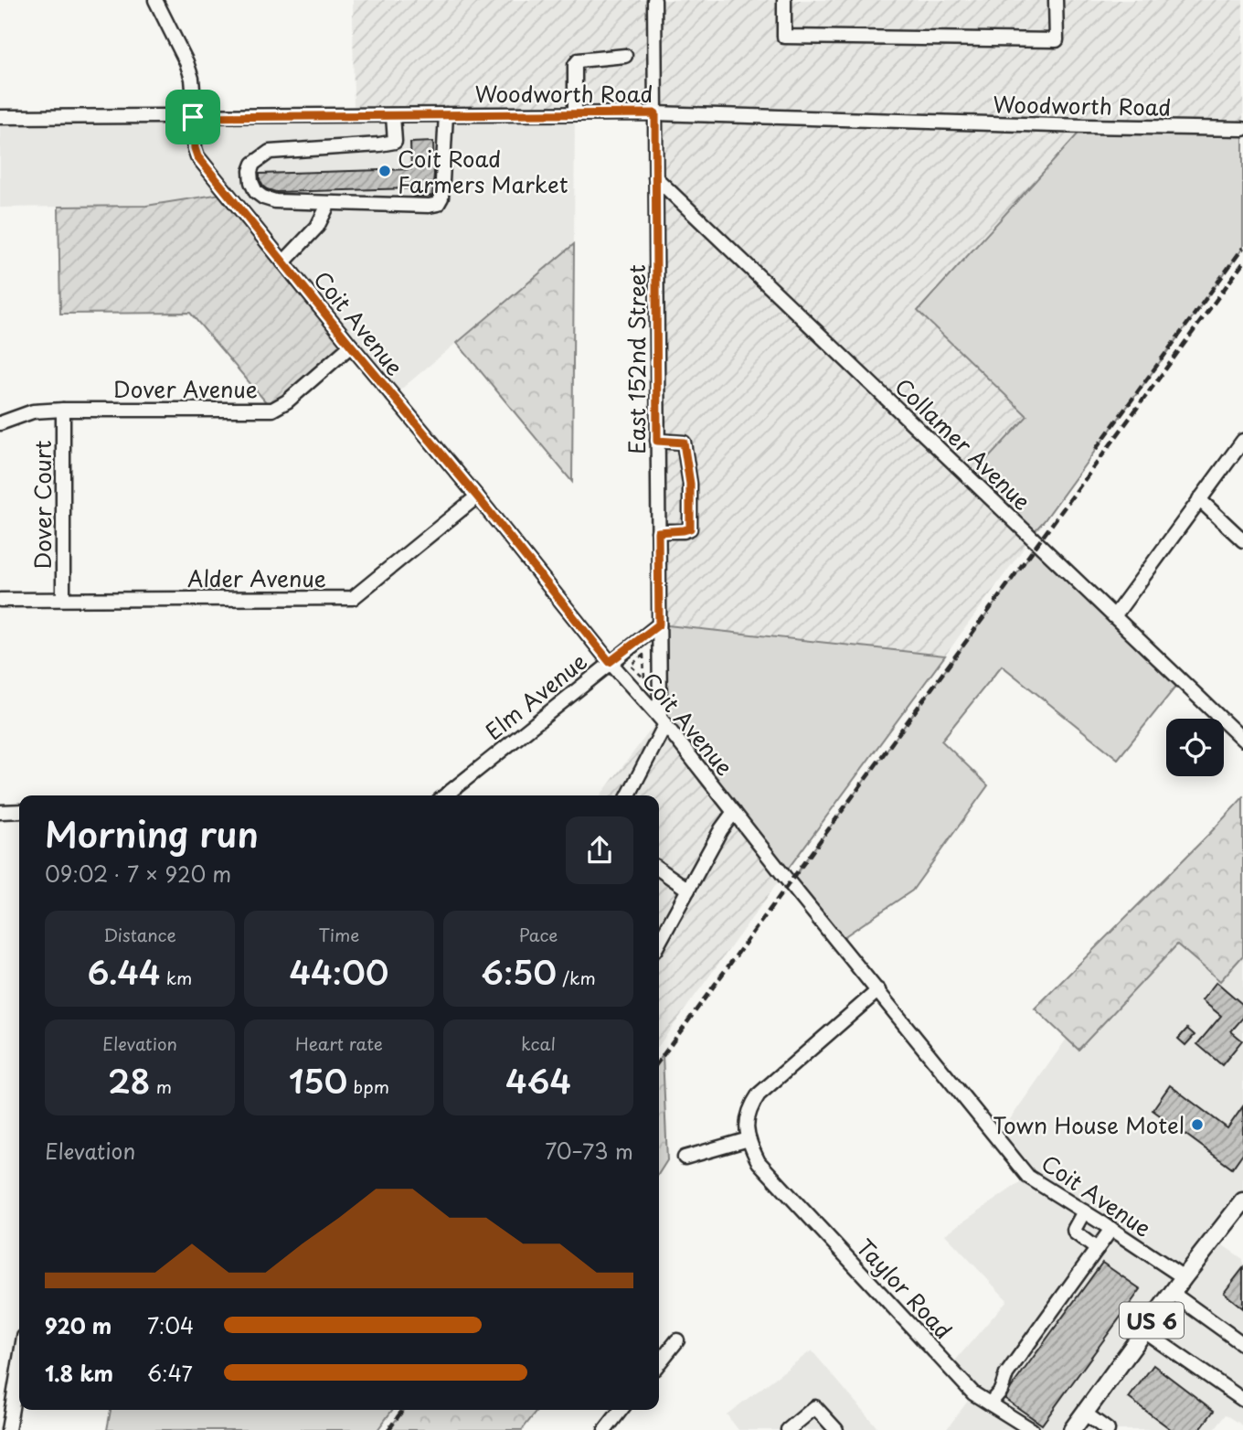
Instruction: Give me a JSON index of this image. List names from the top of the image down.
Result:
{
  "streets": {
    "main road": ["US 6"],
    "street": [
      "Woodworth Road",
      "Coit Avenue",
      "East 152nd Street",
      "Dover Avenue",
      "Collamer Avenue",
      "Dover Court",
      "Alder Avenue",
      "Elm Avenue",
      "Taylor Road"
    ]
  },
  "crossings": [
    ["Woodworth Road", "Coit Avenue"],
    ["Woodworth Road", "East 152nd Street"],
    ["Coit Avenue", "East 152nd Street"],
    ["Coit Avenue", "Dover Avenue"],
    ["Coit Avenue", "Alder Avenue"],
    ["Coit Avenue", "Elm Avenue"],
    ["Coit Avenue", "US 6"],
    ["East 152nd Street", "Collamer Avenue"],
    ["East 152nd Street", "Elm Avenue"],
    ["Dover Avenue", "Dover Court"],
    ["Dover Court", "Alder Avenue"]
  ],
  "places": ["Coit Road Farmers Market", "Town House Motel"],
  "page": {
    "heading": ["Morning run", "09:02 · 7 × 920 m"],
    "stats": [
      ["Distance", "6.44 km"],
      ["Time", "44:00"],
      ["Pace", "6:50 /km"],
      ["Elevation", "28 m"],
      ["Heart rate", "150 bpm"],
      ["kcal", "464"]
    ],
    "chart": ["Elevation", "70–73 m"],
    "list": [
      {
        "name": "920 m",
        "note": "7:04"
      },
      {
        "name": "1.8 km",
        "note": "6:47"
      }
    ]
  }
}
